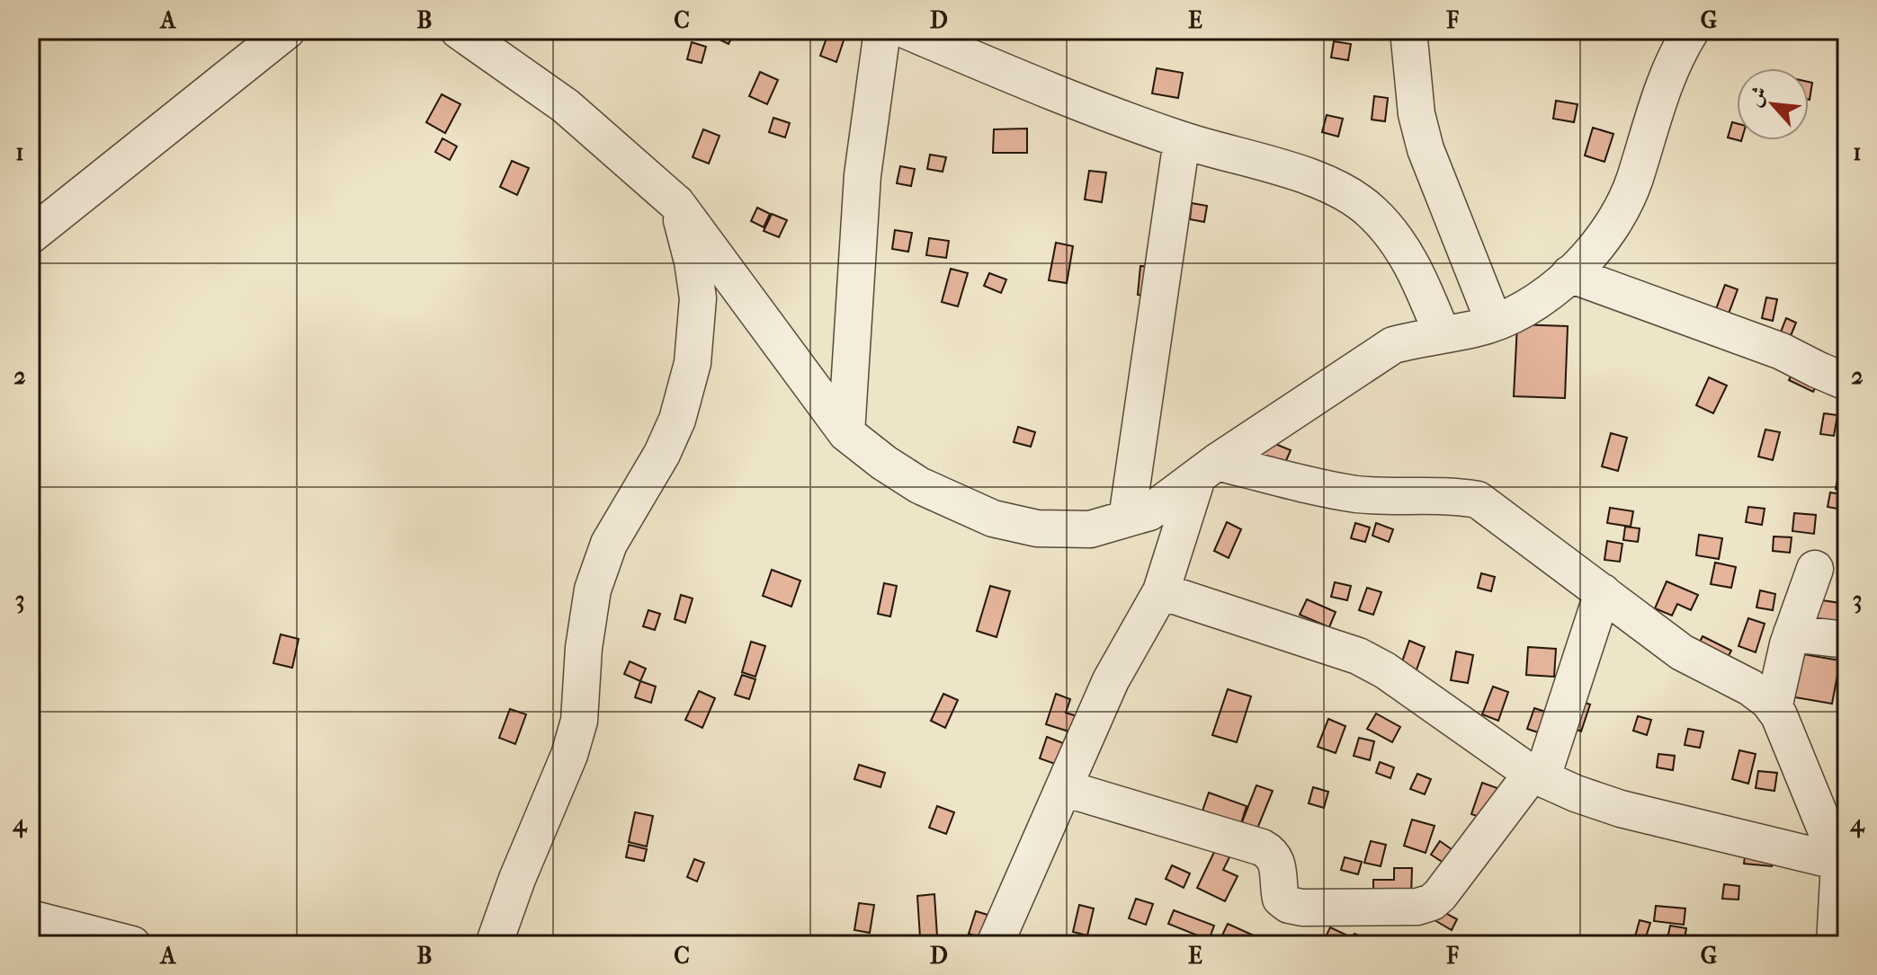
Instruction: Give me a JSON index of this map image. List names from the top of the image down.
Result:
{
  "north": "top left",
  "grid": {
    "columns": [
      "A",
      "B",
      "C",
      "D",
      "E",
      "F",
      "G"
    ],
    "rows": [
      "1",
      "2",
      "3",
      "4"
    ]
  }
}
